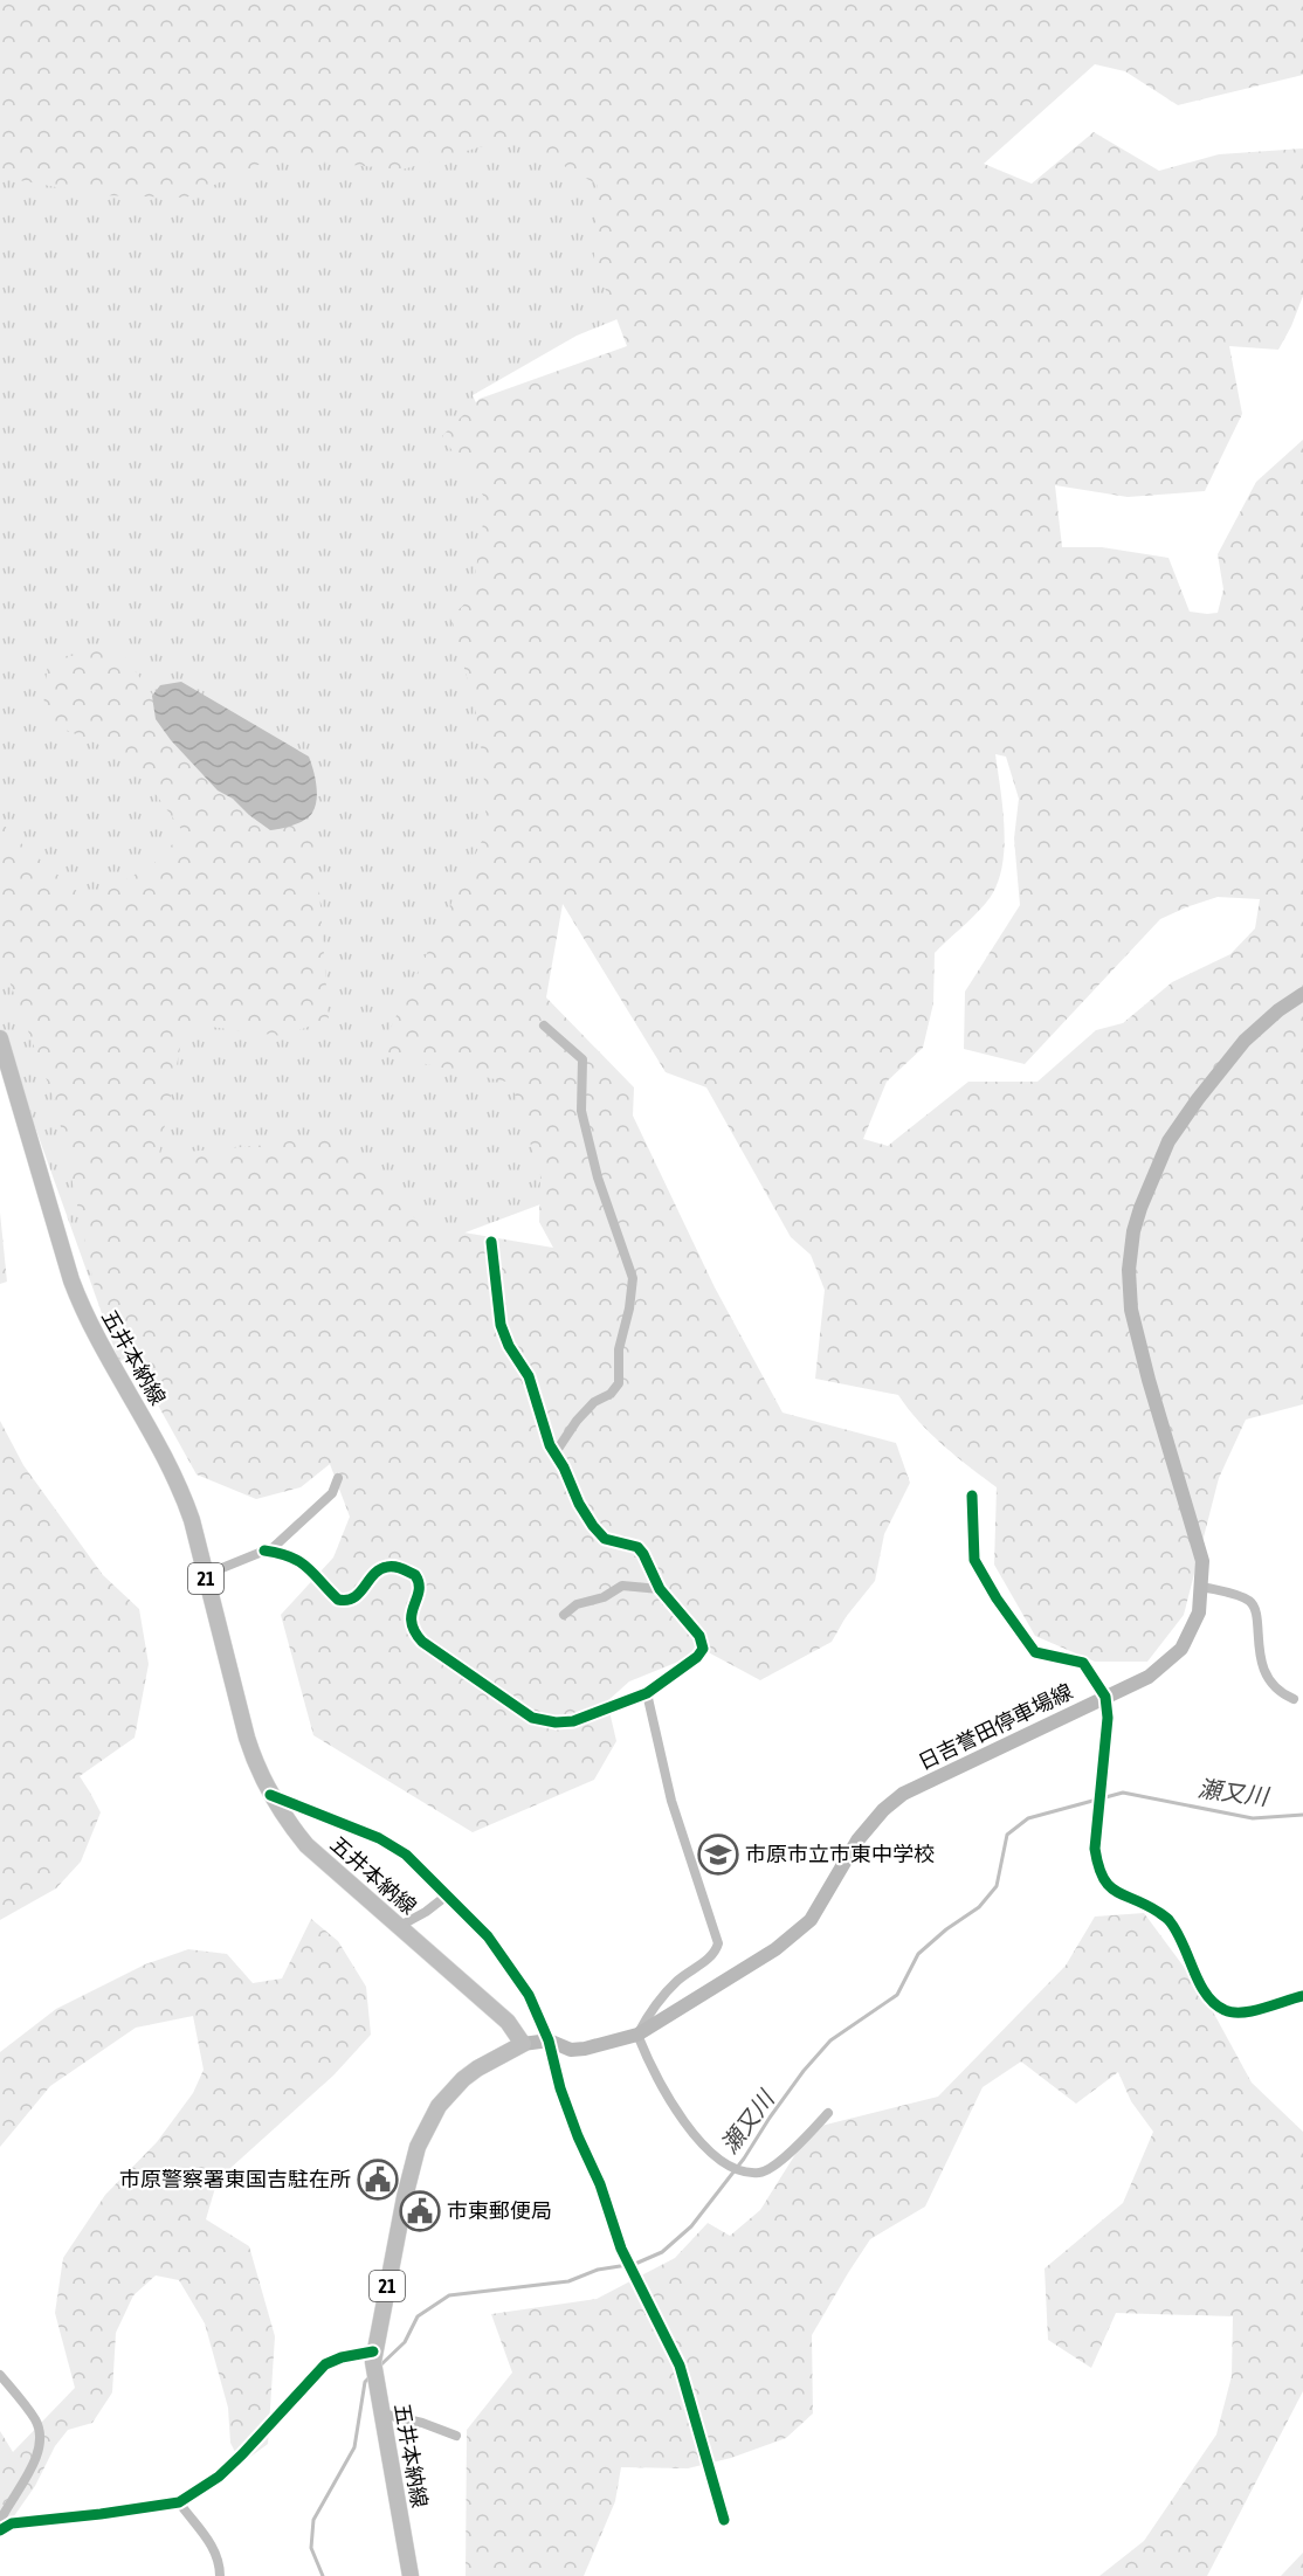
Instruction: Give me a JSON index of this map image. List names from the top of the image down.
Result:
{
  "streets": {
    "main road": ["五井本納線", "21", "日吉誉田停車場線"]
  },
  "crossings": [
    ["五井本納線", "日吉誉田停車場線"]
  ],
  "water": ["瀬又川"],
  "places": {
    "school or university": ["市原市立市東中学校"],
    "public building": ["市原警察署東国吉駐在所", "市東郵便局"]
  }
}
